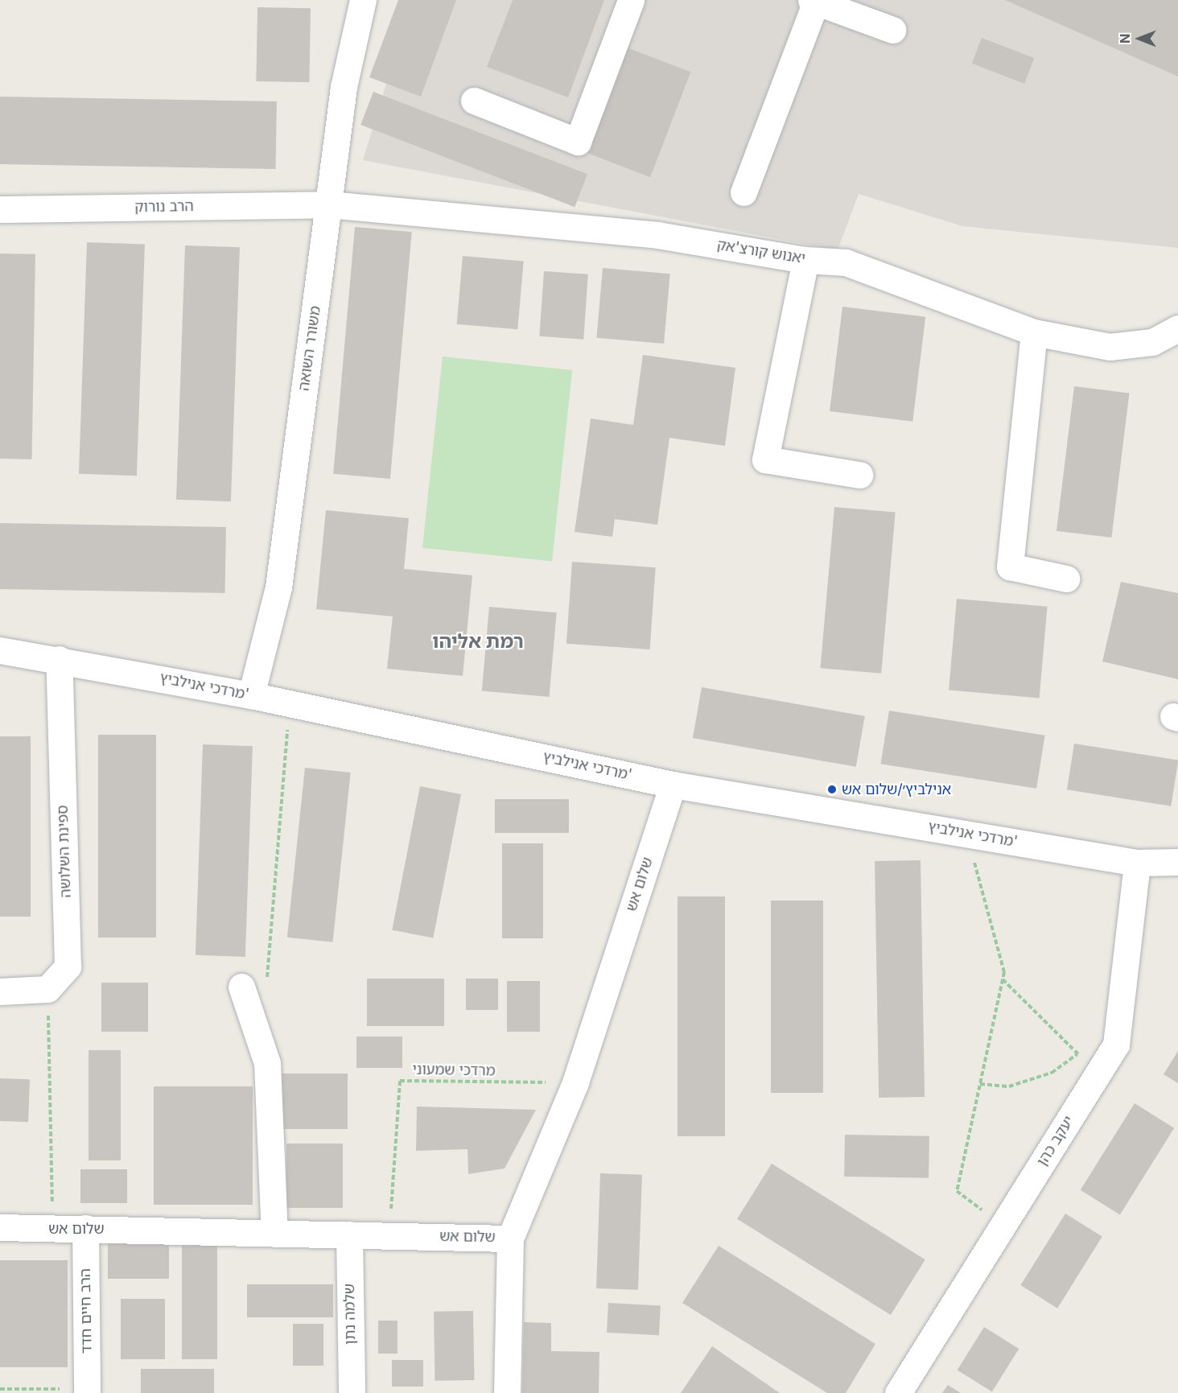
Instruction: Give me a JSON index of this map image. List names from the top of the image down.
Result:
{
  "streets": {
    "street": [
      "הרב נורוק",
      "יאנוש קורצ'אק",
      "משורר השואה",
      "מרדכי אנילביץ'",
      "ספינת השלושה",
      "שלום אש",
      "יעקב כהן",
      "הרב חיים חדד",
      "שלמה נתן"
    ],
    "path": ["מרדכי שמעוני"]
  },
  "crossings": [
    ["הרב נורוק", "יאנוש קורצ'אק"],
    ["הרב נורוק", "משורר השואה"],
    ["יאנוש קורצ'אק", "משורר השואה"],
    ["משורר השואה", "מרדכי אנילביץ'"],
    ["מרדכי אנילביץ'", "ספינת השלושה"],
    ["מרדכי אנילביץ'", "שלום אש"],
    ["מרדכי אנילביץ'", "יעקב כהן"],
    ["שלום אש", "מרדכי שמעוני"],
    ["שלום אש", "הרב חיים חדד"],
    ["שלום אש", "שלמה נתן"]
  ],
  "districts": ["רמת אליהו"],
  "places": ["אנילביץ׳/שלום אש"],
  "north": "left"
}
